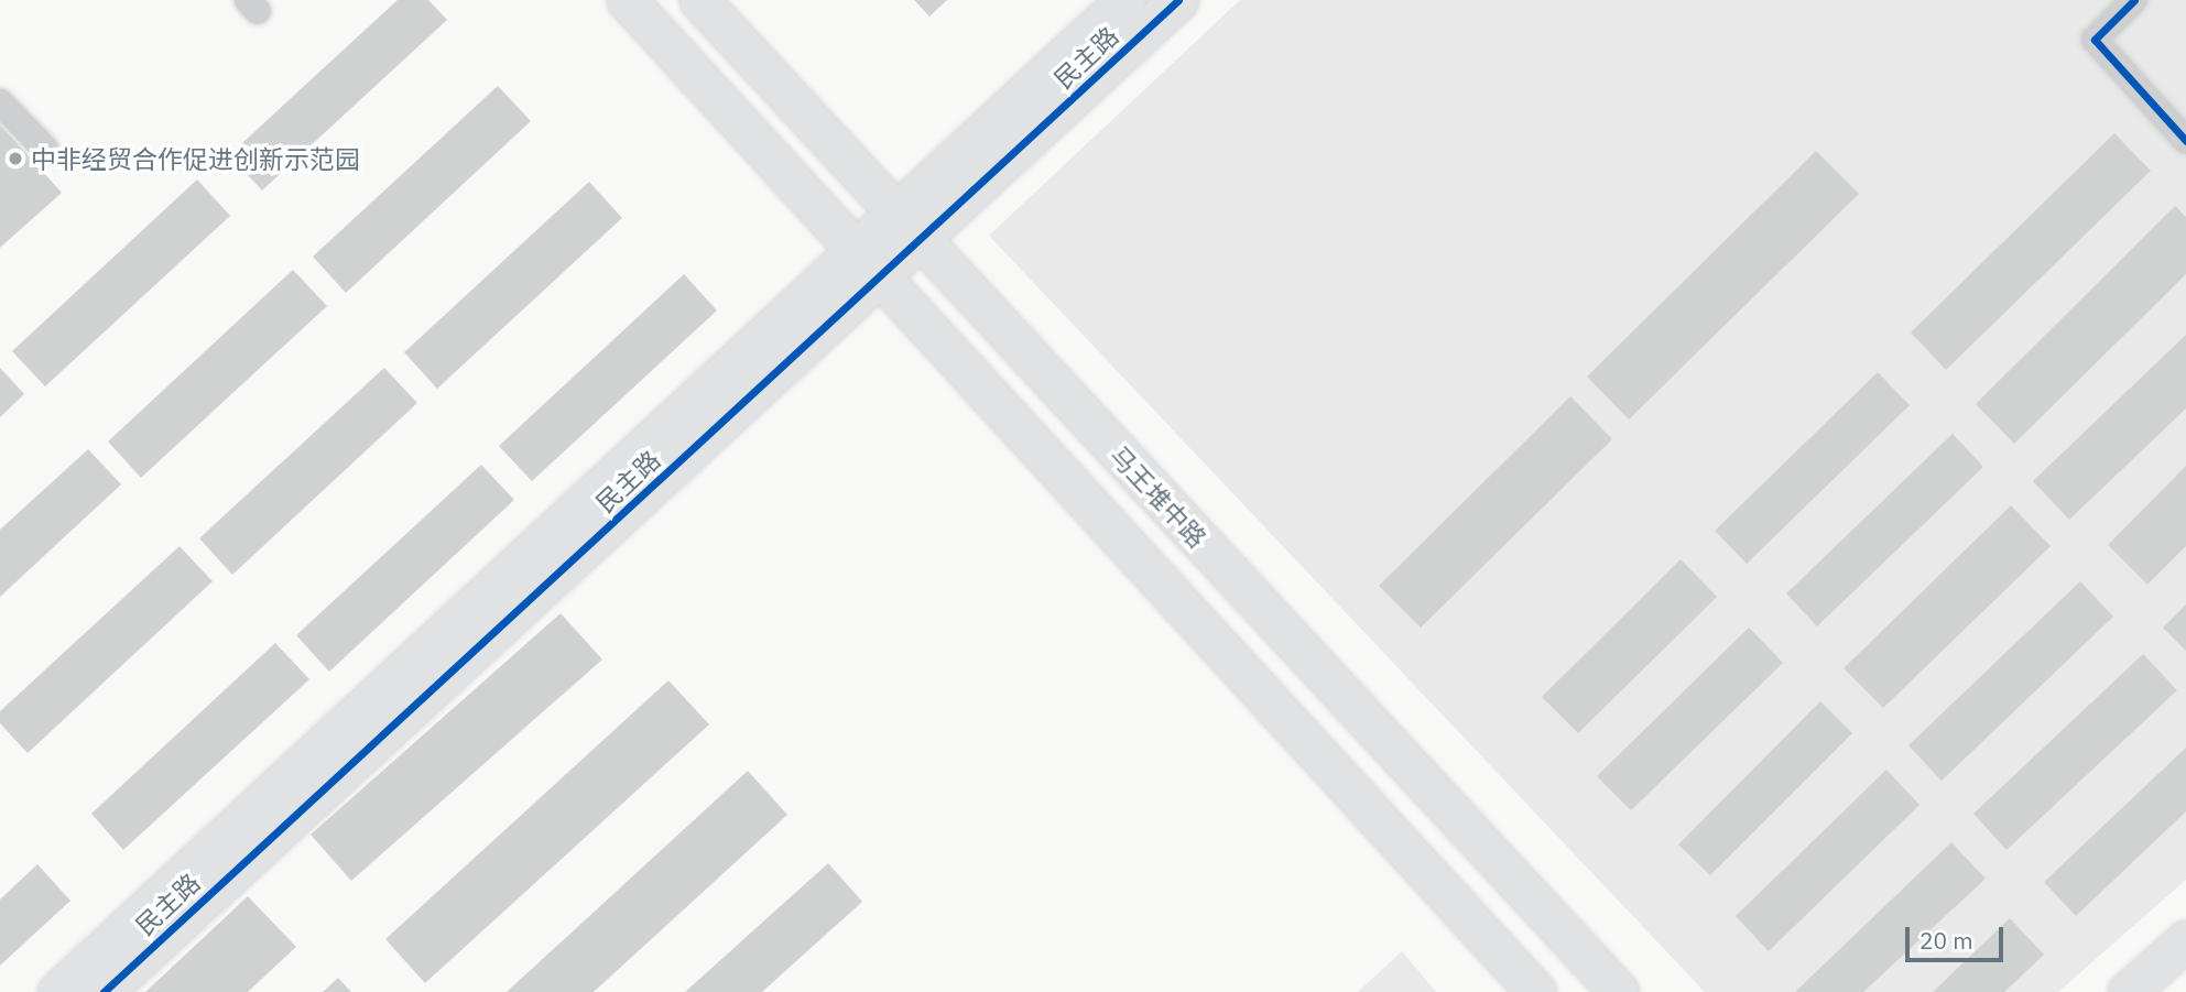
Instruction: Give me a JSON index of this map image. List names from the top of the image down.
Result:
{
  "streets": {
    "street": ["民主路", "马王堆中路"]
  },
  "crossings": [
    ["民主路", "马王堆中路"]
  ],
  "places": ["中非经贸合作促进创新示范园"],
  "scale_bar": "20 m"
}
